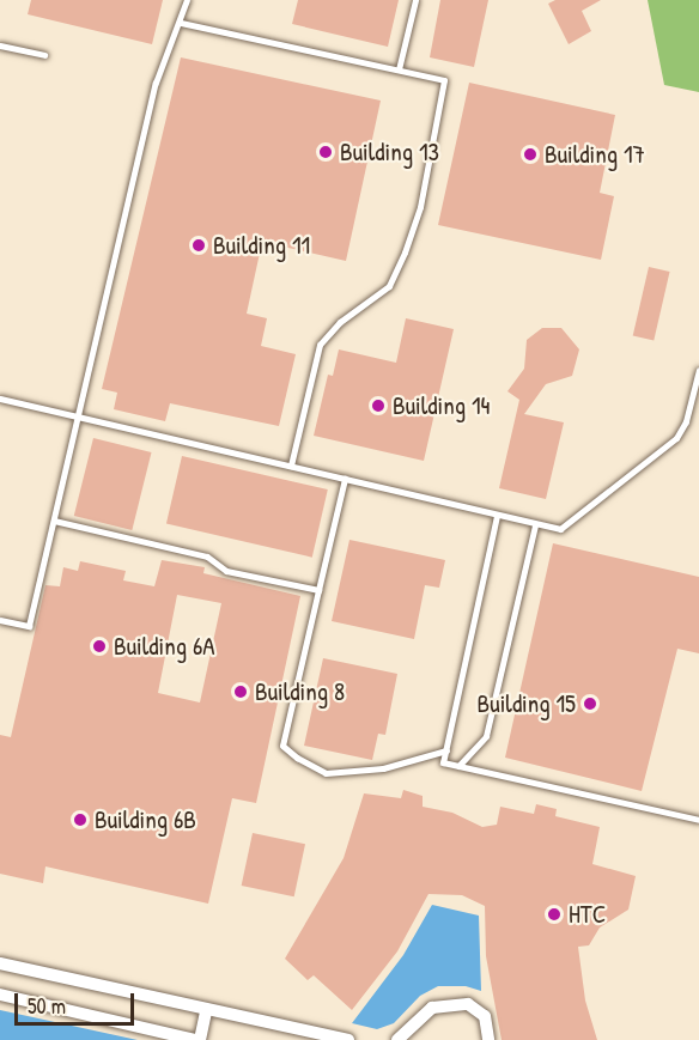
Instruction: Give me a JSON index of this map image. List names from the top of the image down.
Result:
{
  "places": [
    "Building 13",
    "Building 17",
    "Building 11",
    "Building 14",
    "Building 6A",
    "Building 8",
    "Building 15",
    "Building 6B",
    "HTC"
  ],
  "scale_bar": "50 m"
}
